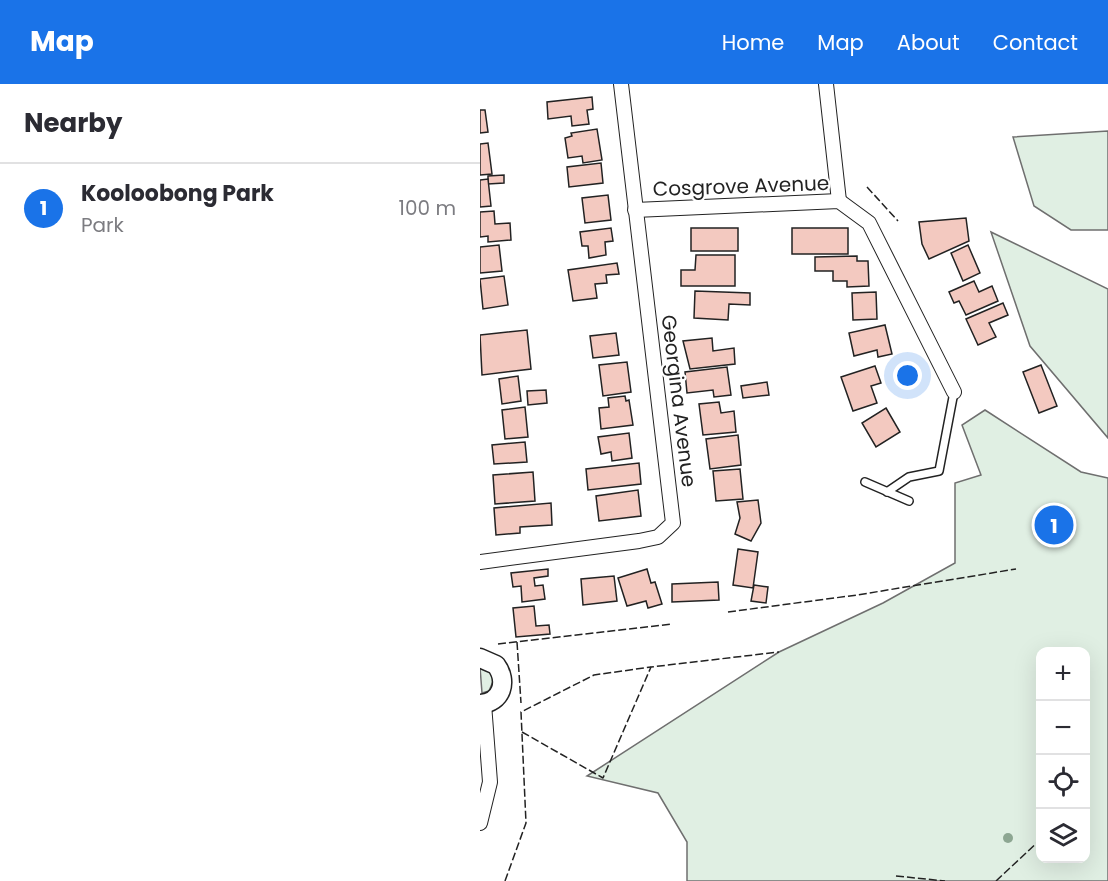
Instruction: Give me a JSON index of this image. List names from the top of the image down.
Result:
{
  "streets": {
    "street": ["Cosgrove Avenue", "Georgina Avenue"]
  },
  "crossings": [
    ["Cosgrove Avenue", "Georgina Avenue"]
  ],
  "page": {
    "header": "Map",
    "nav": [
      "Home",
      "Map",
      "About",
      "Contact"
    ],
    "heading": "Nearby",
    "list": [
      {
        "mark": "1",
        "name": "Kooloobong Park",
        "note": "Park",
        "value": "100 m"
      }
    ],
    "pins": "1",
    "map_buttons": ["+", "−"]
  }
}
